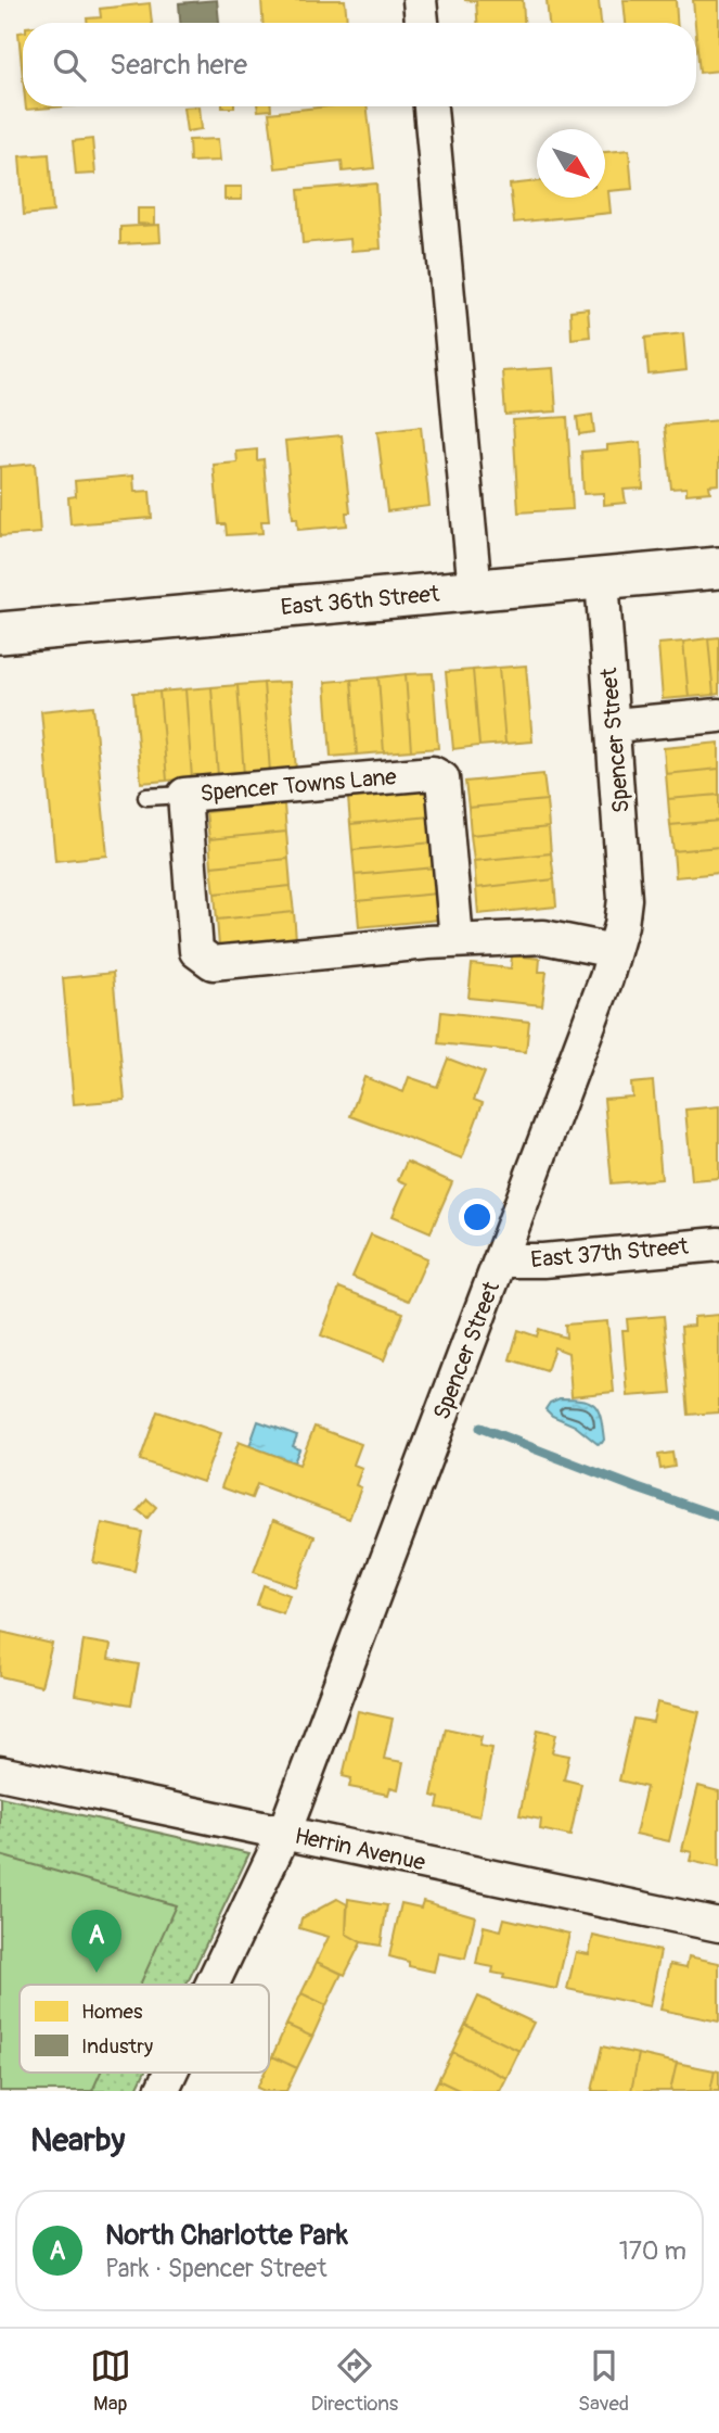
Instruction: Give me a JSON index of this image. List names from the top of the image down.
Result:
{
  "streets": {
    "street": [
      "East 36th Street",
      "Spencer Street",
      "Spencer Towns Lane",
      "East 37th Street",
      "Herrin Avenue"
    ]
  },
  "crossings": [
    ["East 36th Street", "Spencer Street"],
    ["Spencer Street", "Spencer Towns Lane"],
    ["Spencer Street", "East 37th Street"],
    ["Spencer Street", "Herrin Avenue"]
  ],
  "legend": ["Homes", "Industry"],
  "north": "bottom right",
  "page": {
    "search": "Search here",
    "pins": "A",
    "heading": "Nearby",
    "list": [
      {
        "mark": "A",
        "name": "North Charlotte Park",
        "note": "Park · Spencer Street",
        "value": "170 m"
      }
    ],
    "nav": ["Map", "Directions", "Saved"]
  }
}
